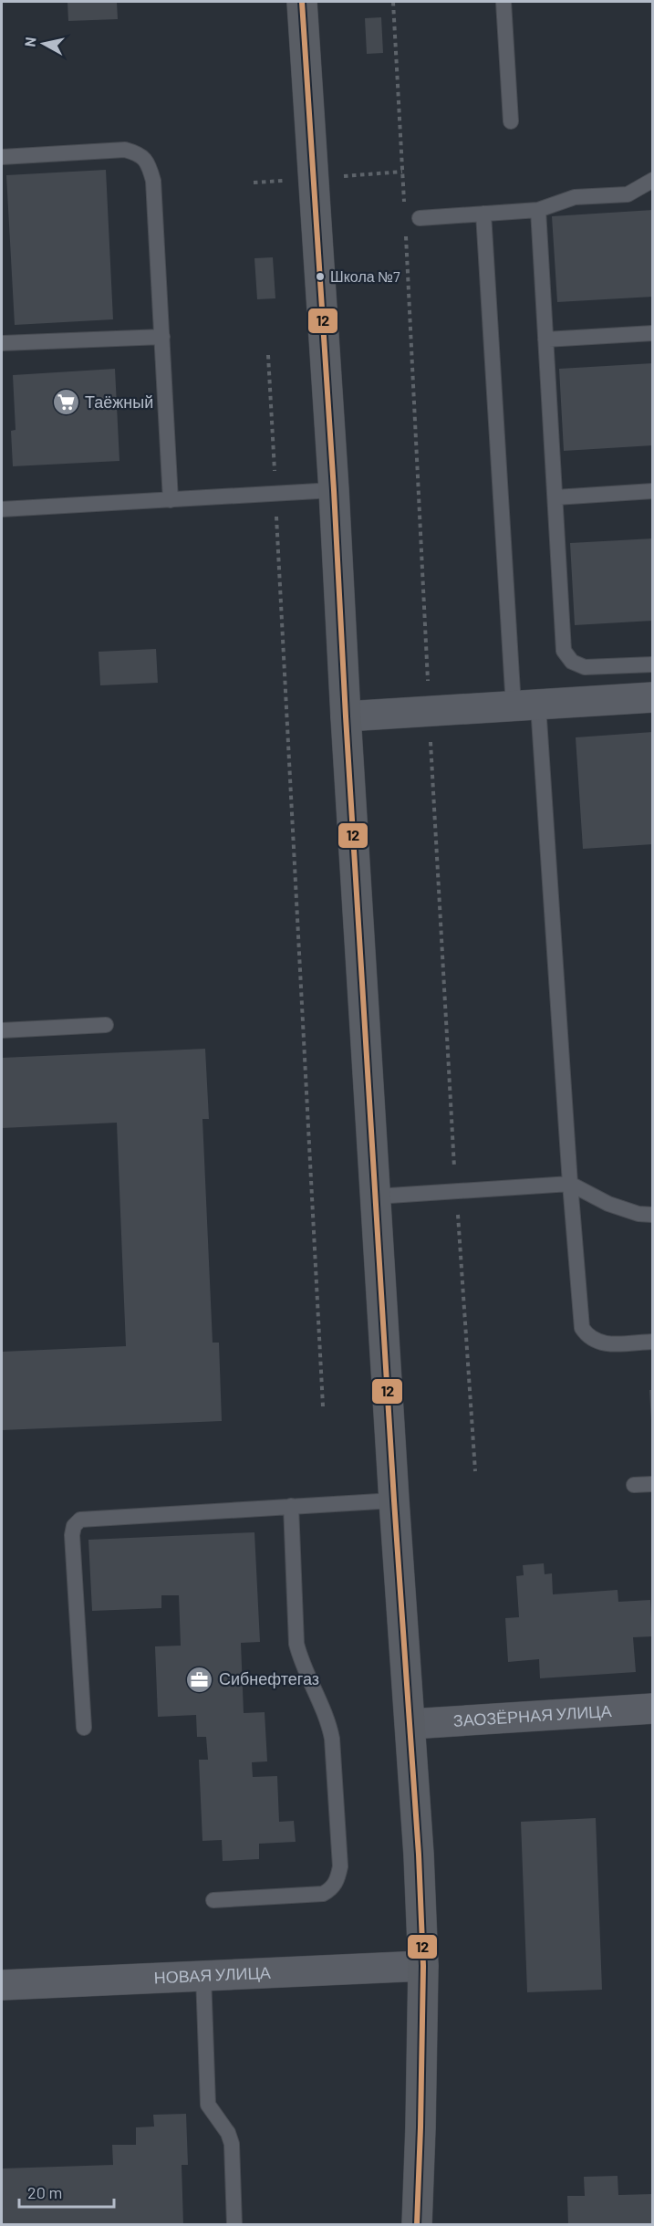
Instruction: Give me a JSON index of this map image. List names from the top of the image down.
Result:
{
  "streets": {
    "street": ["ЗАОЗЁРНАЯ УЛИЦА", "НОВАЯ УЛИЦА"]
  },
  "places": {
    "other": ["Школа №7"],
    "supermarket": ["Таёжный"],
    "office": ["Сибнефтегаз"]
  },
  "lines": ["transit line 12"],
  "scale_bar": "20 m",
  "north": "left"
}
